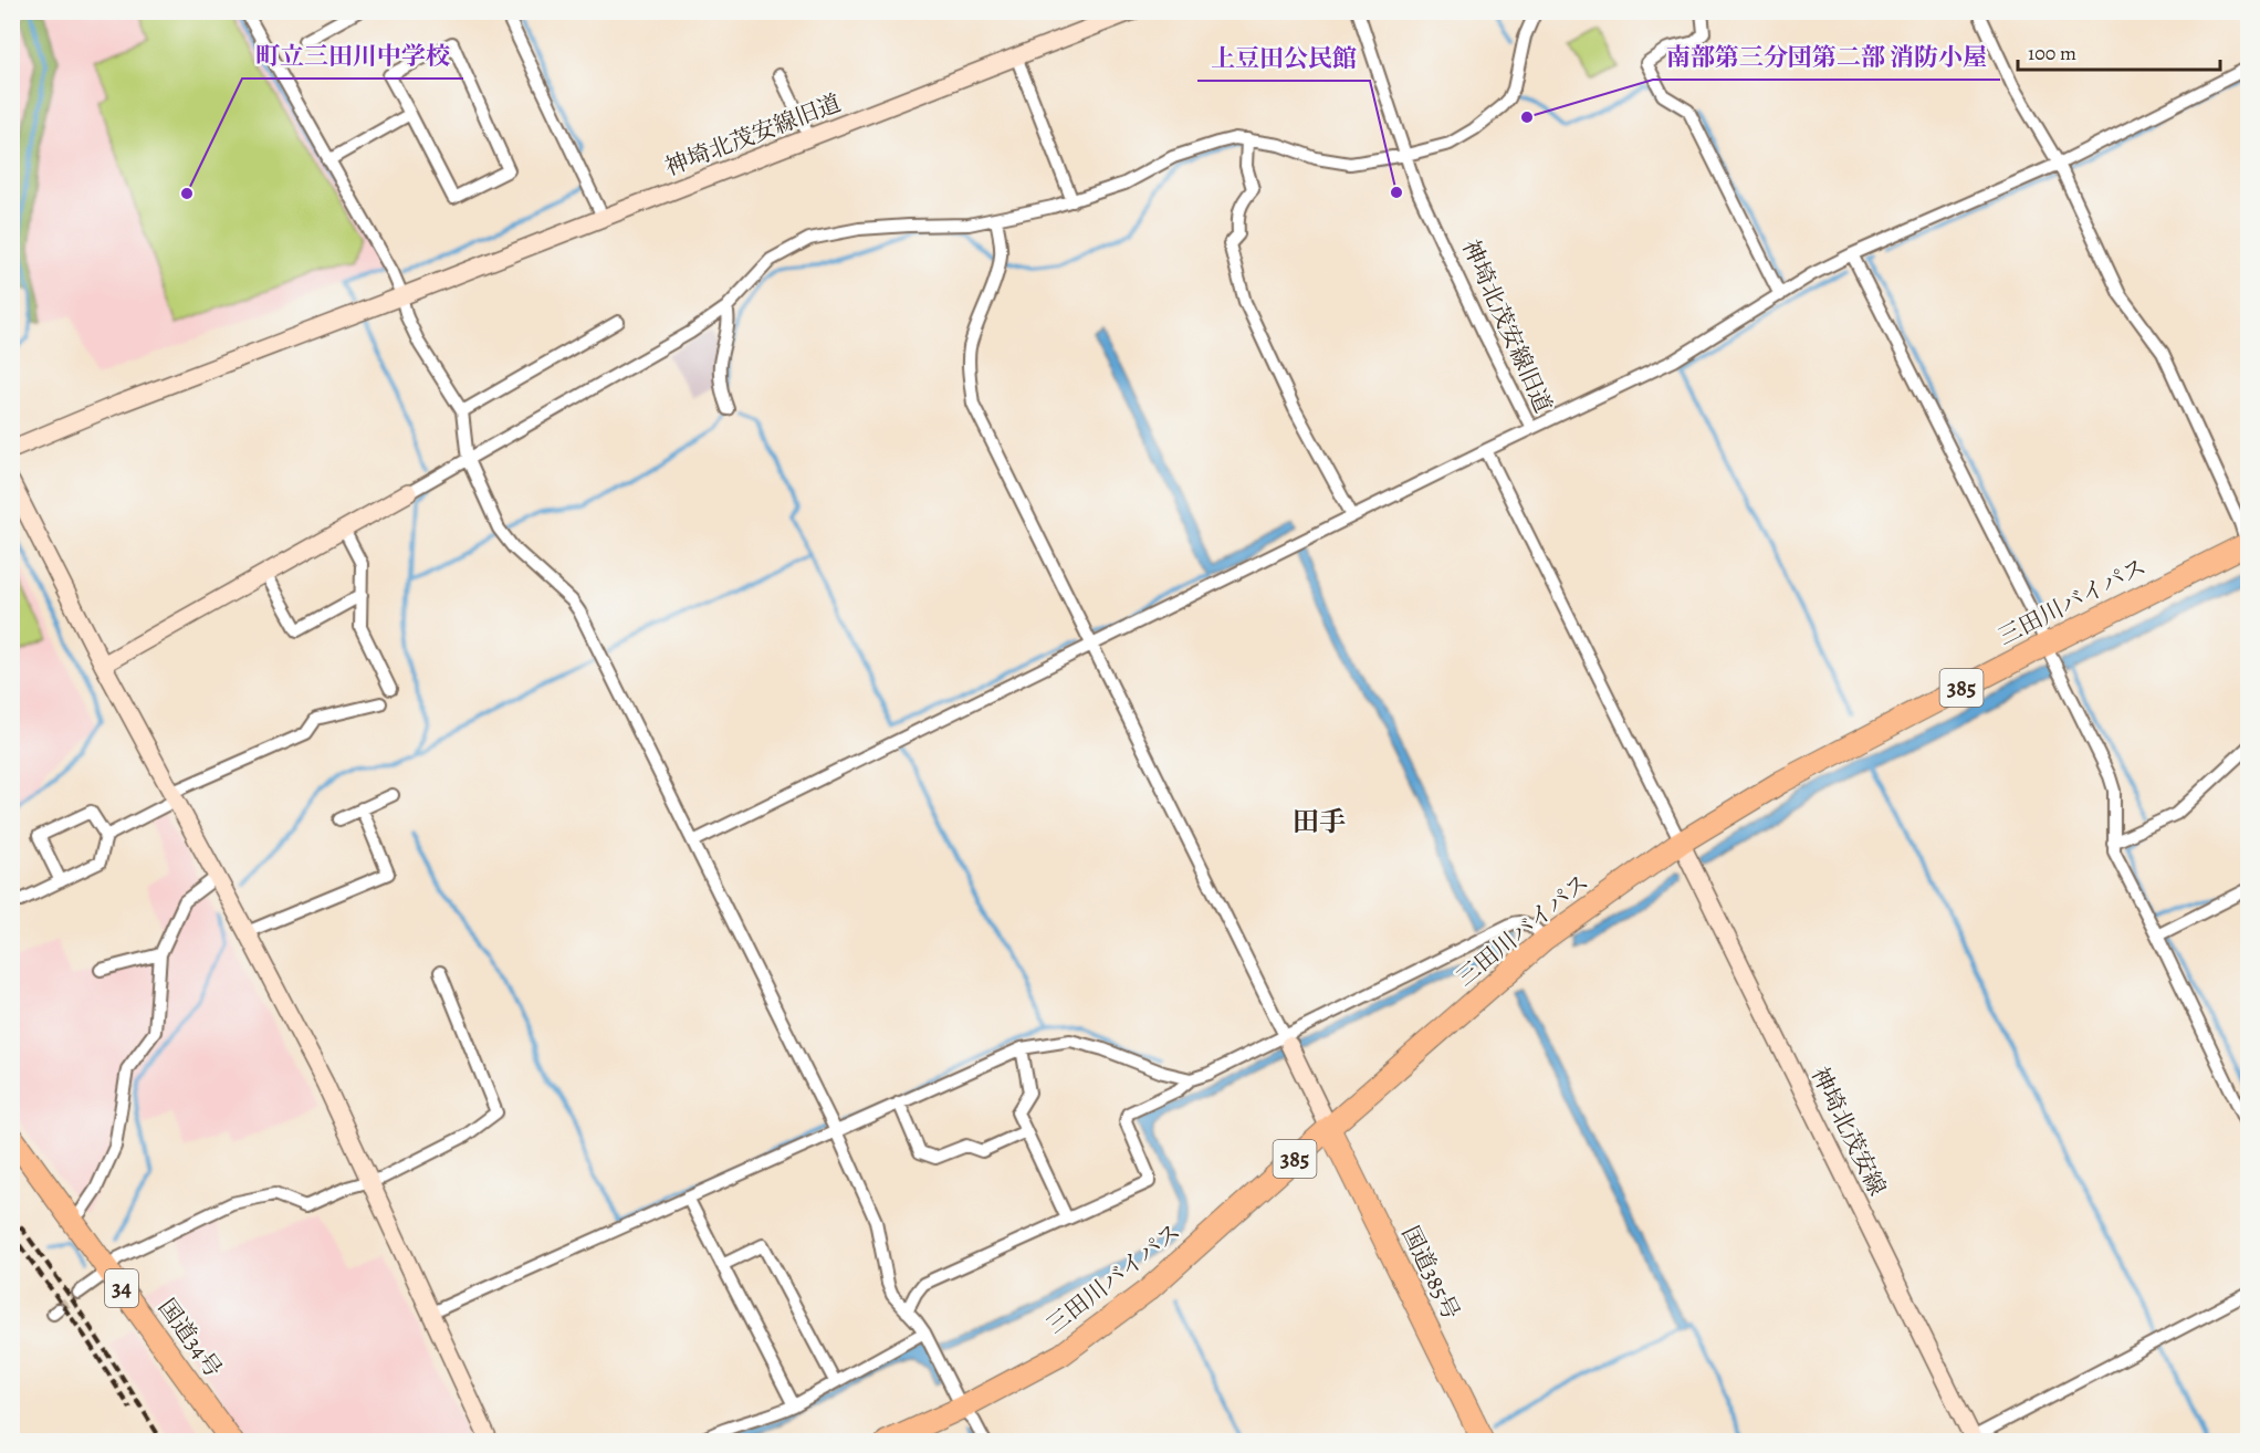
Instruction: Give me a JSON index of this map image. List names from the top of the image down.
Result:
{
  "streets": {
    "highway": [
      "三田川バイパス",
      "385",
      "国道385号",
      "34",
      "国道34号"
    ],
    "street": ["神埼北茂安線旧道", "神埼北茂安線"]
  },
  "crossings": [
    ["三田川バイパス", "神埼北茂安線"],
    ["三田川バイパス", "国道385号"]
  ],
  "districts": ["田手"],
  "places": ["南部第三分団第二部 消防小屋", "上豆田公民館", "町立三田川中学校"],
  "scale_bar": "100 m"
}
